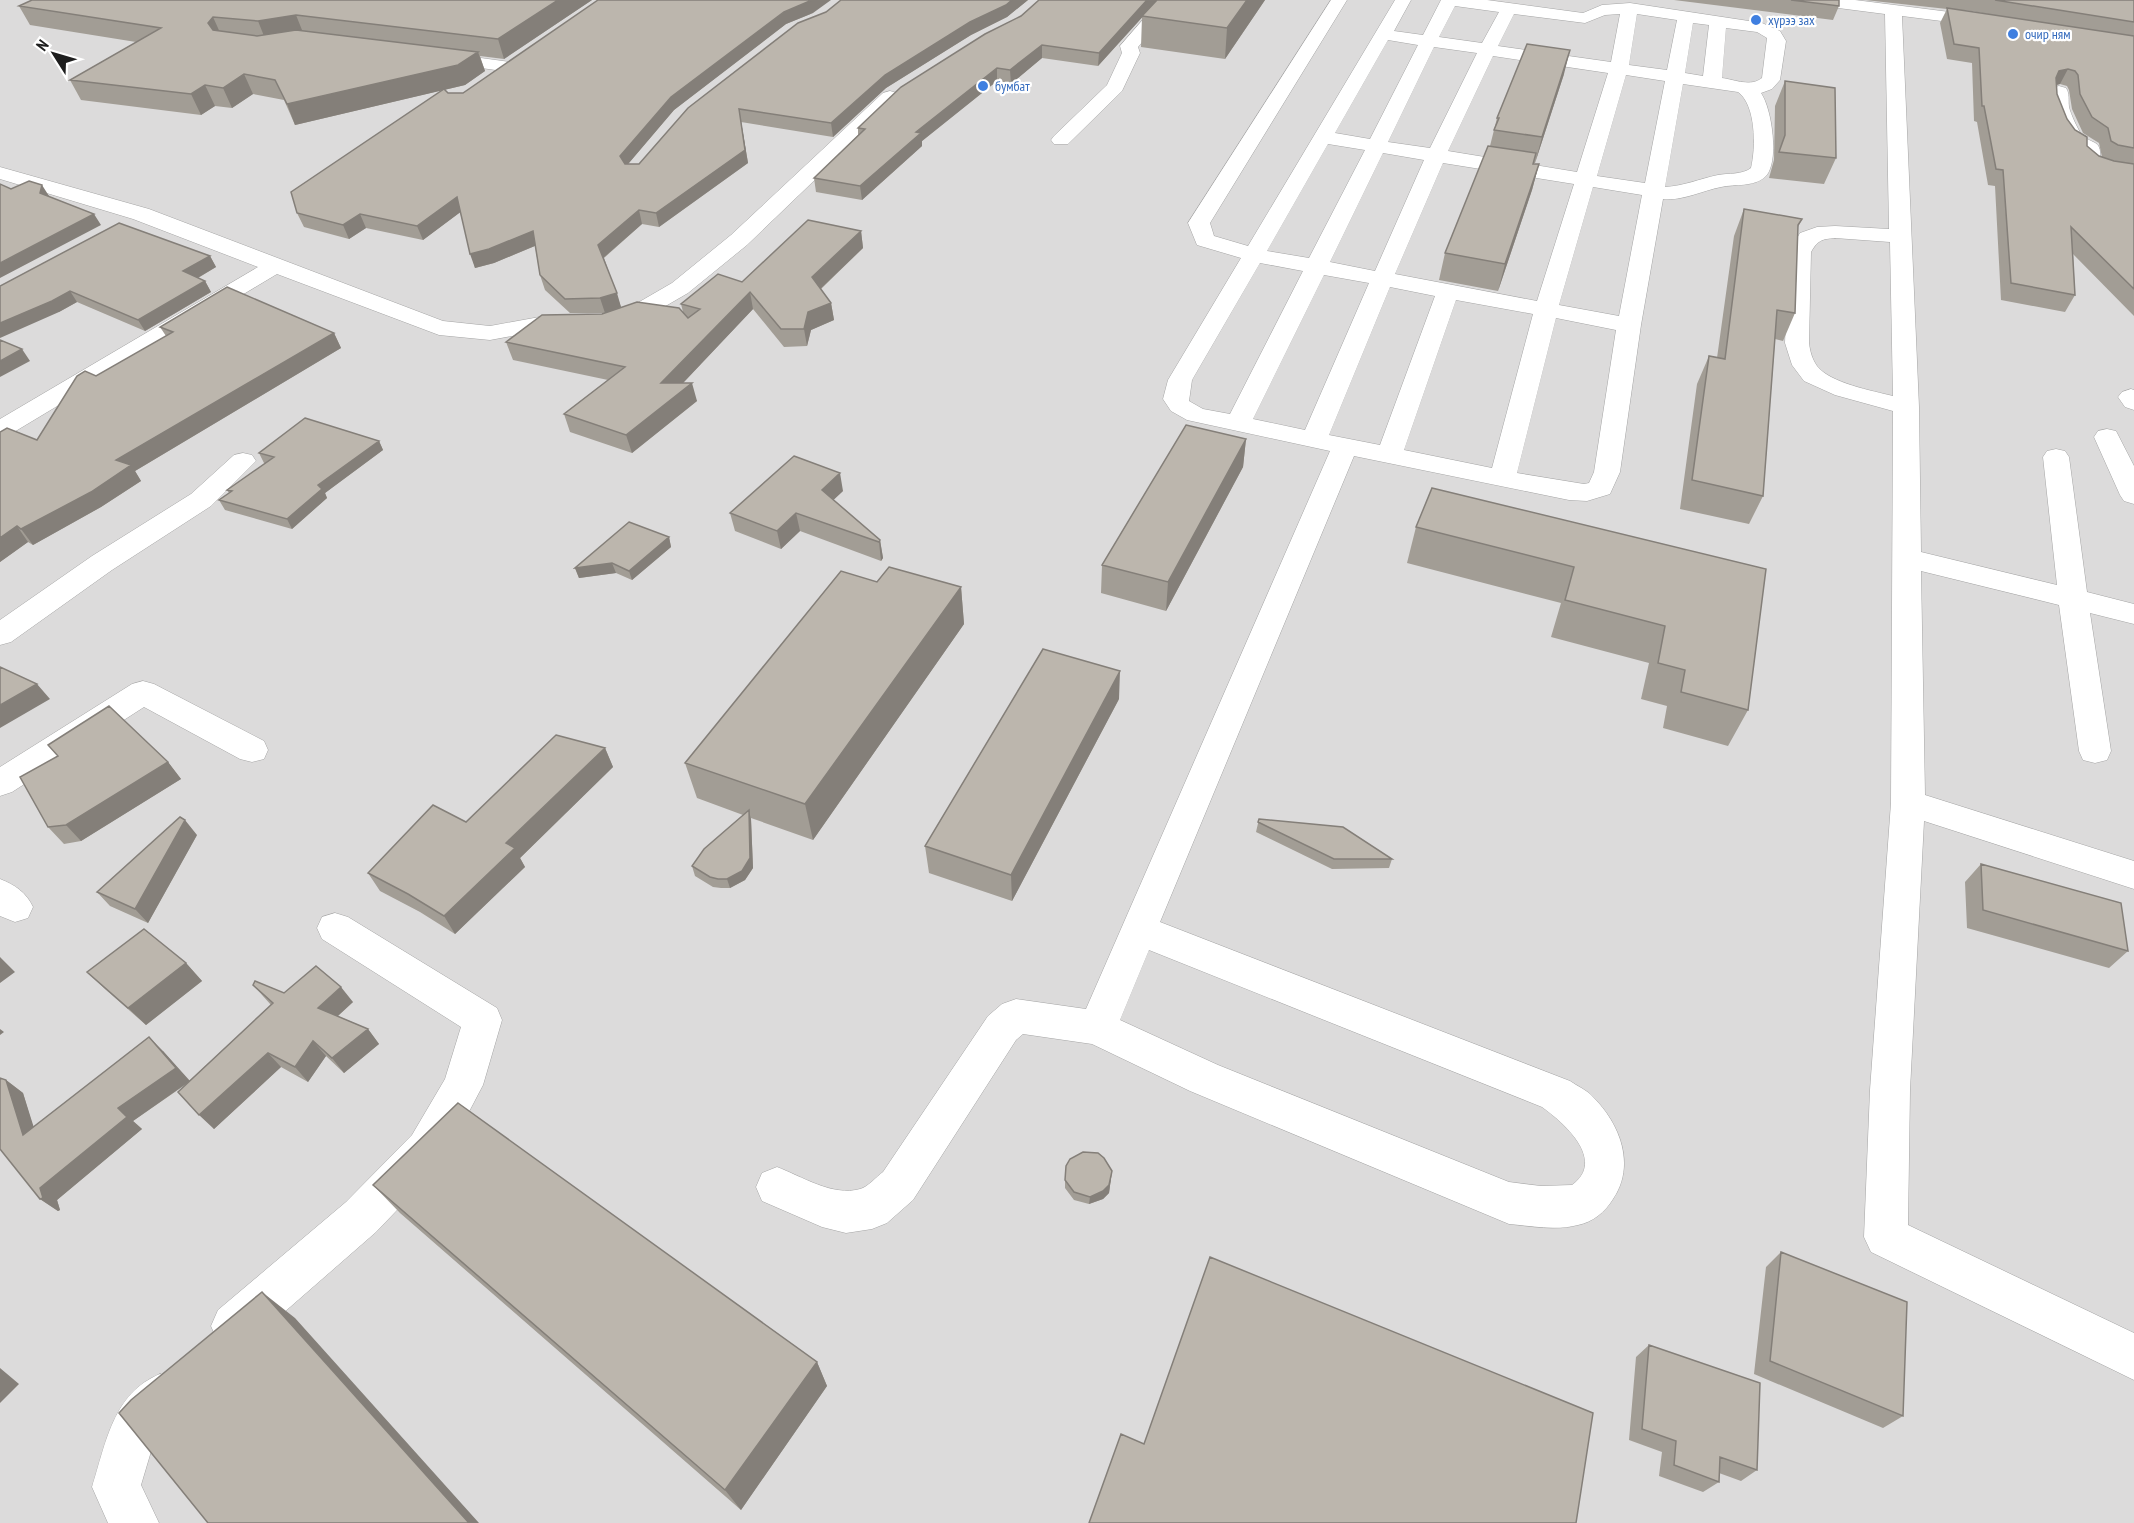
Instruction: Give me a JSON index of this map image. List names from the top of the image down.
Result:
{
  "places": ["хүрээ зах", "очир ням", "бумбат"],
  "north": "top left"
}
